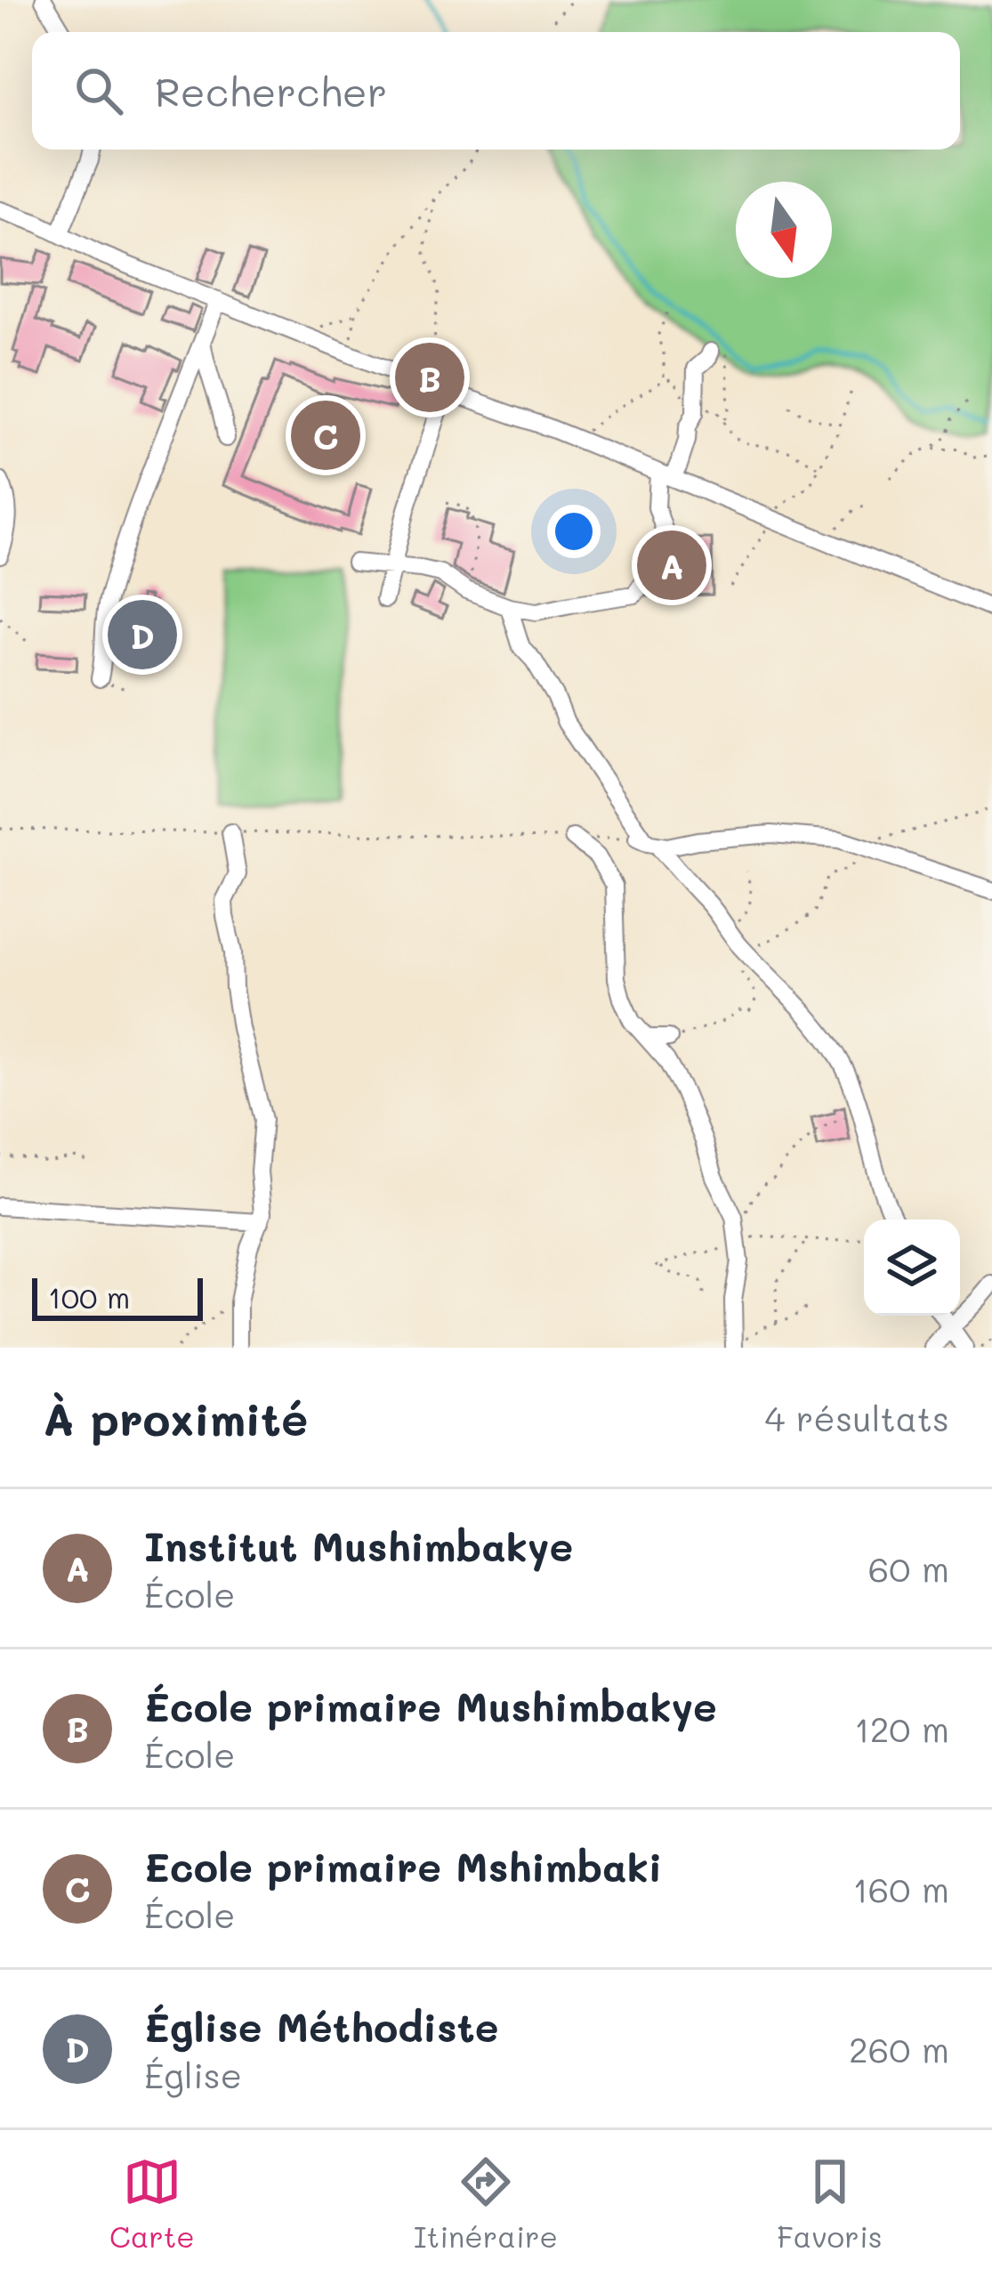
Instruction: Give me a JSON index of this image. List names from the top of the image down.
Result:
{
  "scale_bar": "100 m",
  "north": "bottom",
  "page": {
    "search": "Rechercher",
    "pins": [
      "B",
      "C",
      "A",
      "D"
    ],
    "scale": "100 m",
    "heading": ["À proximité", "4 résultats"],
    "list": [
      {
        "mark": "A",
        "name": "Institut Mushimbakye",
        "note": "École",
        "value": "60 m"
      },
      {
        "mark": "B",
        "name": "École primaire Mushimbakye",
        "note": "École",
        "value": "120 m"
      },
      {
        "mark": "C",
        "name": "Ecole primaire Mshimbaki",
        "note": "École",
        "value": "160 m"
      },
      {
        "mark": "D",
        "name": "Église Méthodiste",
        "note": "Église",
        "value": "260 m"
      }
    ],
    "nav": ["Carte", "Itinéraire", "Favoris"]
  }
}
